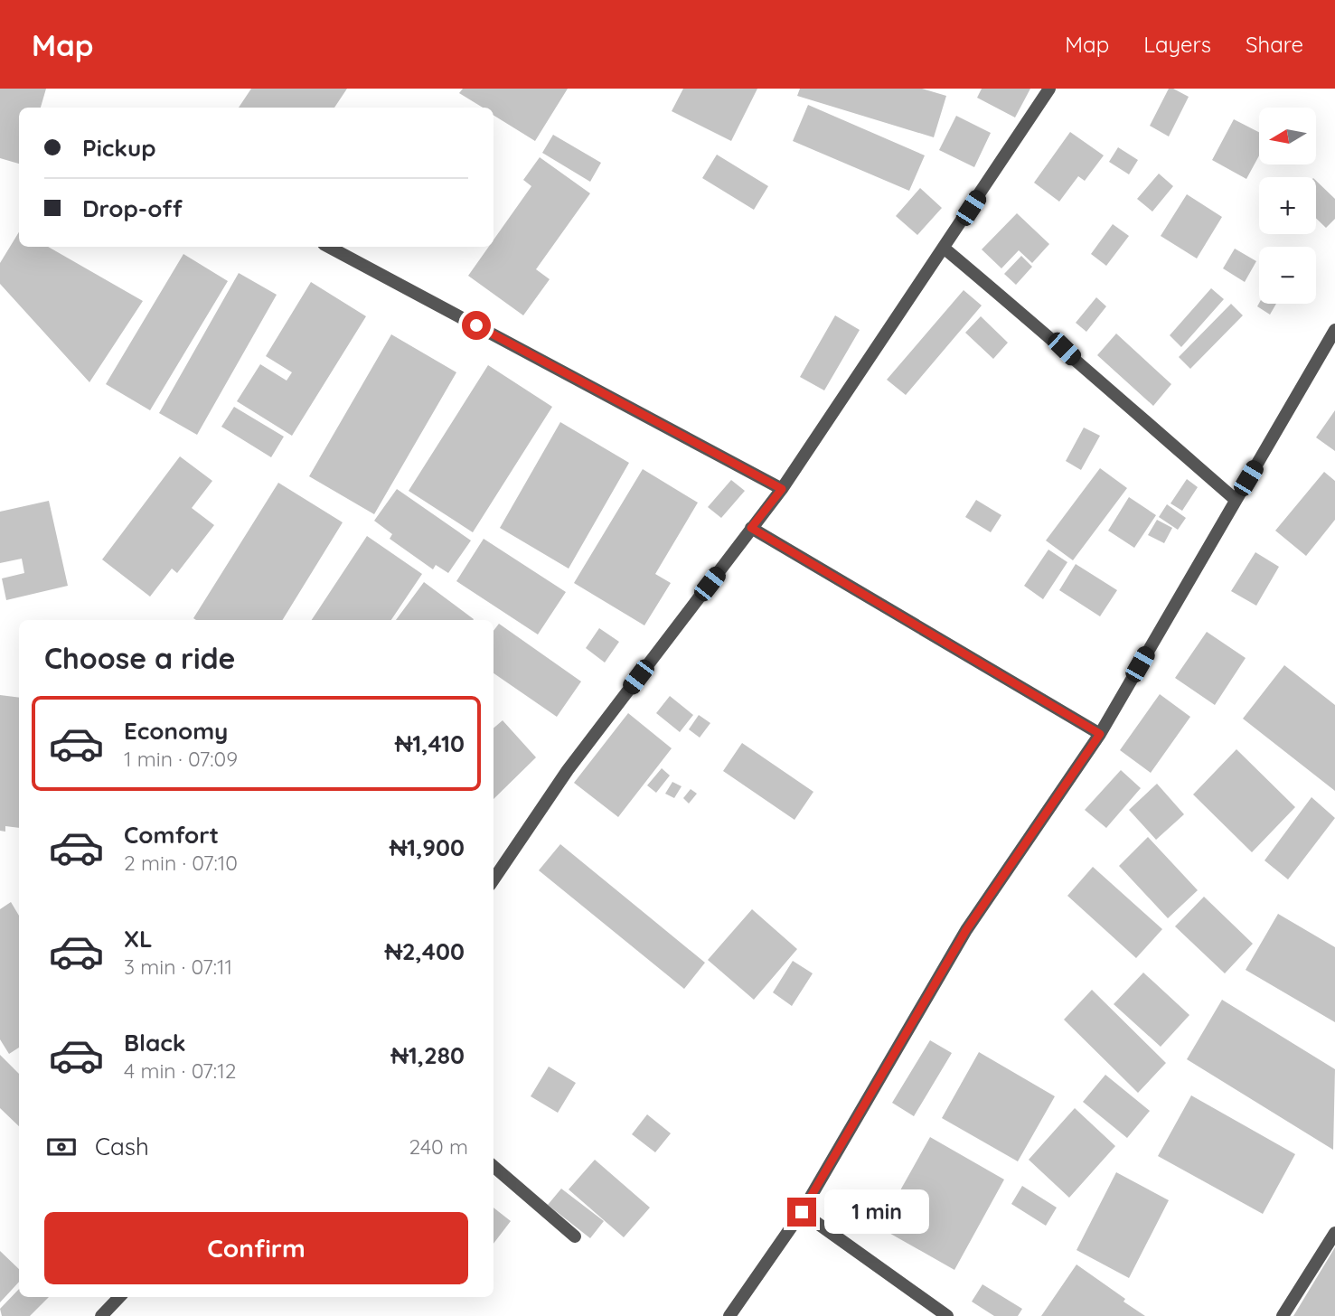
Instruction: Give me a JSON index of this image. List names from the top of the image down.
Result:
{
  "north": "left",
  "page": {
    "header": "Map",
    "nav": ["Map", "Layers", "Share"],
    "map_buttons": ["+", "−"],
    "banner": ["Pickup", "Drop-off"],
    "heading": "Choose a ride",
    "list": [
      {
        "name": "Economy",
        "note": "1 min · 07:09",
        "value": "₦1,410"
      },
      {
        "name": "Comfort",
        "note": "2 min · 07:10",
        "value": "₦1,900"
      },
      {
        "name": "XL",
        "note": "3 min · 07:11",
        "value": "₦2,400"
      },
      {
        "name": "Black",
        "note": "4 min · 07:12",
        "value": "₦1,280"
      }
    ],
    "pay": ["Cash", "240 m"],
    "bubble": "1 min",
    "buttons": "Confirm"
  }
}
